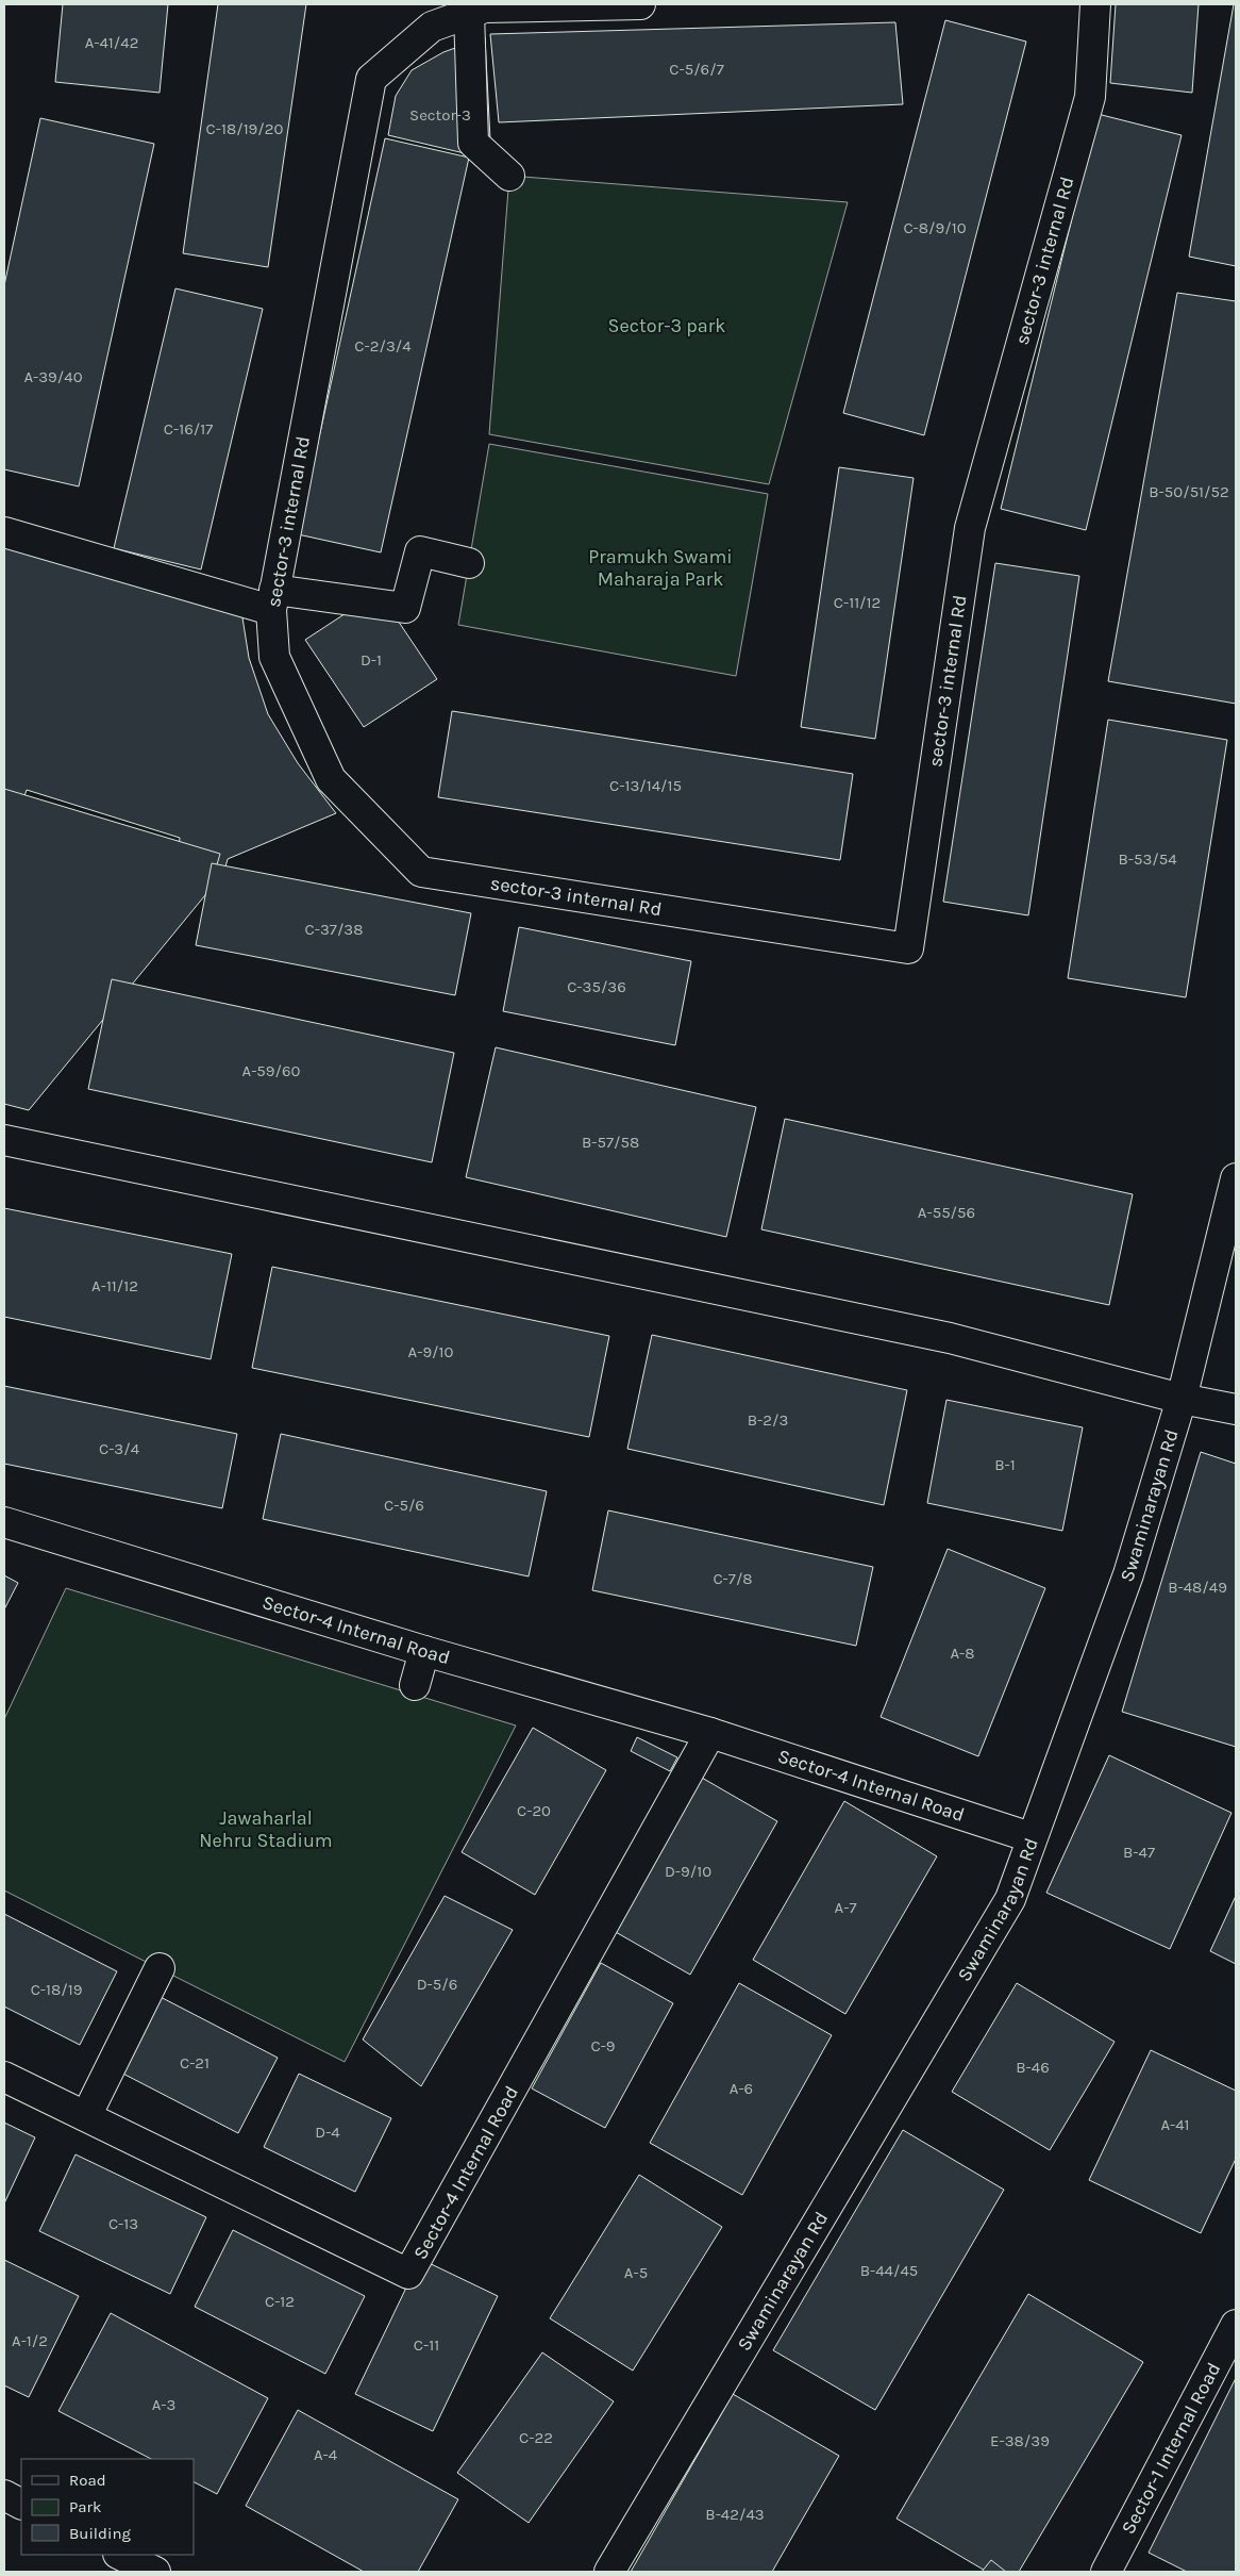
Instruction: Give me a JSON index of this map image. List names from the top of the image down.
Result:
{
  "streets": {
    "street": [
      "sector-3 internal Rd",
      "Swaminarayan Rd",
      "Sector-4 Internal Road",
      "Sector-1 Internal Road"
    ]
  },
  "crossings": [
    ["Swaminarayan Rd", "Sector-4 Internal Road"]
  ],
  "parks": ["Sector-3 park", "Pramukh Swami Maharaja Park", "Jawaharlal Nehru Stadium"],
  "house_numbers": [
    "A-41/42",
    "C-5/6/7",
    "Sector-3",
    "C-18/19/20",
    "C-8/9/10",
    "C-2/3/4",
    "A-39/40",
    "C-16/17",
    "B-50/51/52",
    "C-11/12",
    "D-1",
    "C-13/14/15",
    "B-53/54",
    "C-37/38",
    "C-35/36",
    "A-59/60",
    "B-57/58",
    "A-55/56",
    "A-11/12",
    "A-9/10",
    "B-2/3",
    "C-3/4",
    "B-1",
    "C-5/6",
    "C-7/8",
    "B-48/49",
    "A-8",
    "C-20",
    "B-47",
    "D-9/10",
    "A-7",
    "D-5/6",
    "C-18/19",
    "C-9",
    "C-21",
    "B-46",
    "A-6",
    "A-41",
    "D-4",
    "C-13",
    "B-44/45",
    "A-5",
    "C-12",
    "A-1/2",
    "C-11",
    "A-3",
    "C-22",
    "E-38/39",
    "A-4",
    "B-42/43"
  ],
  "legend": ["Road", "Park", "Building"]
}
